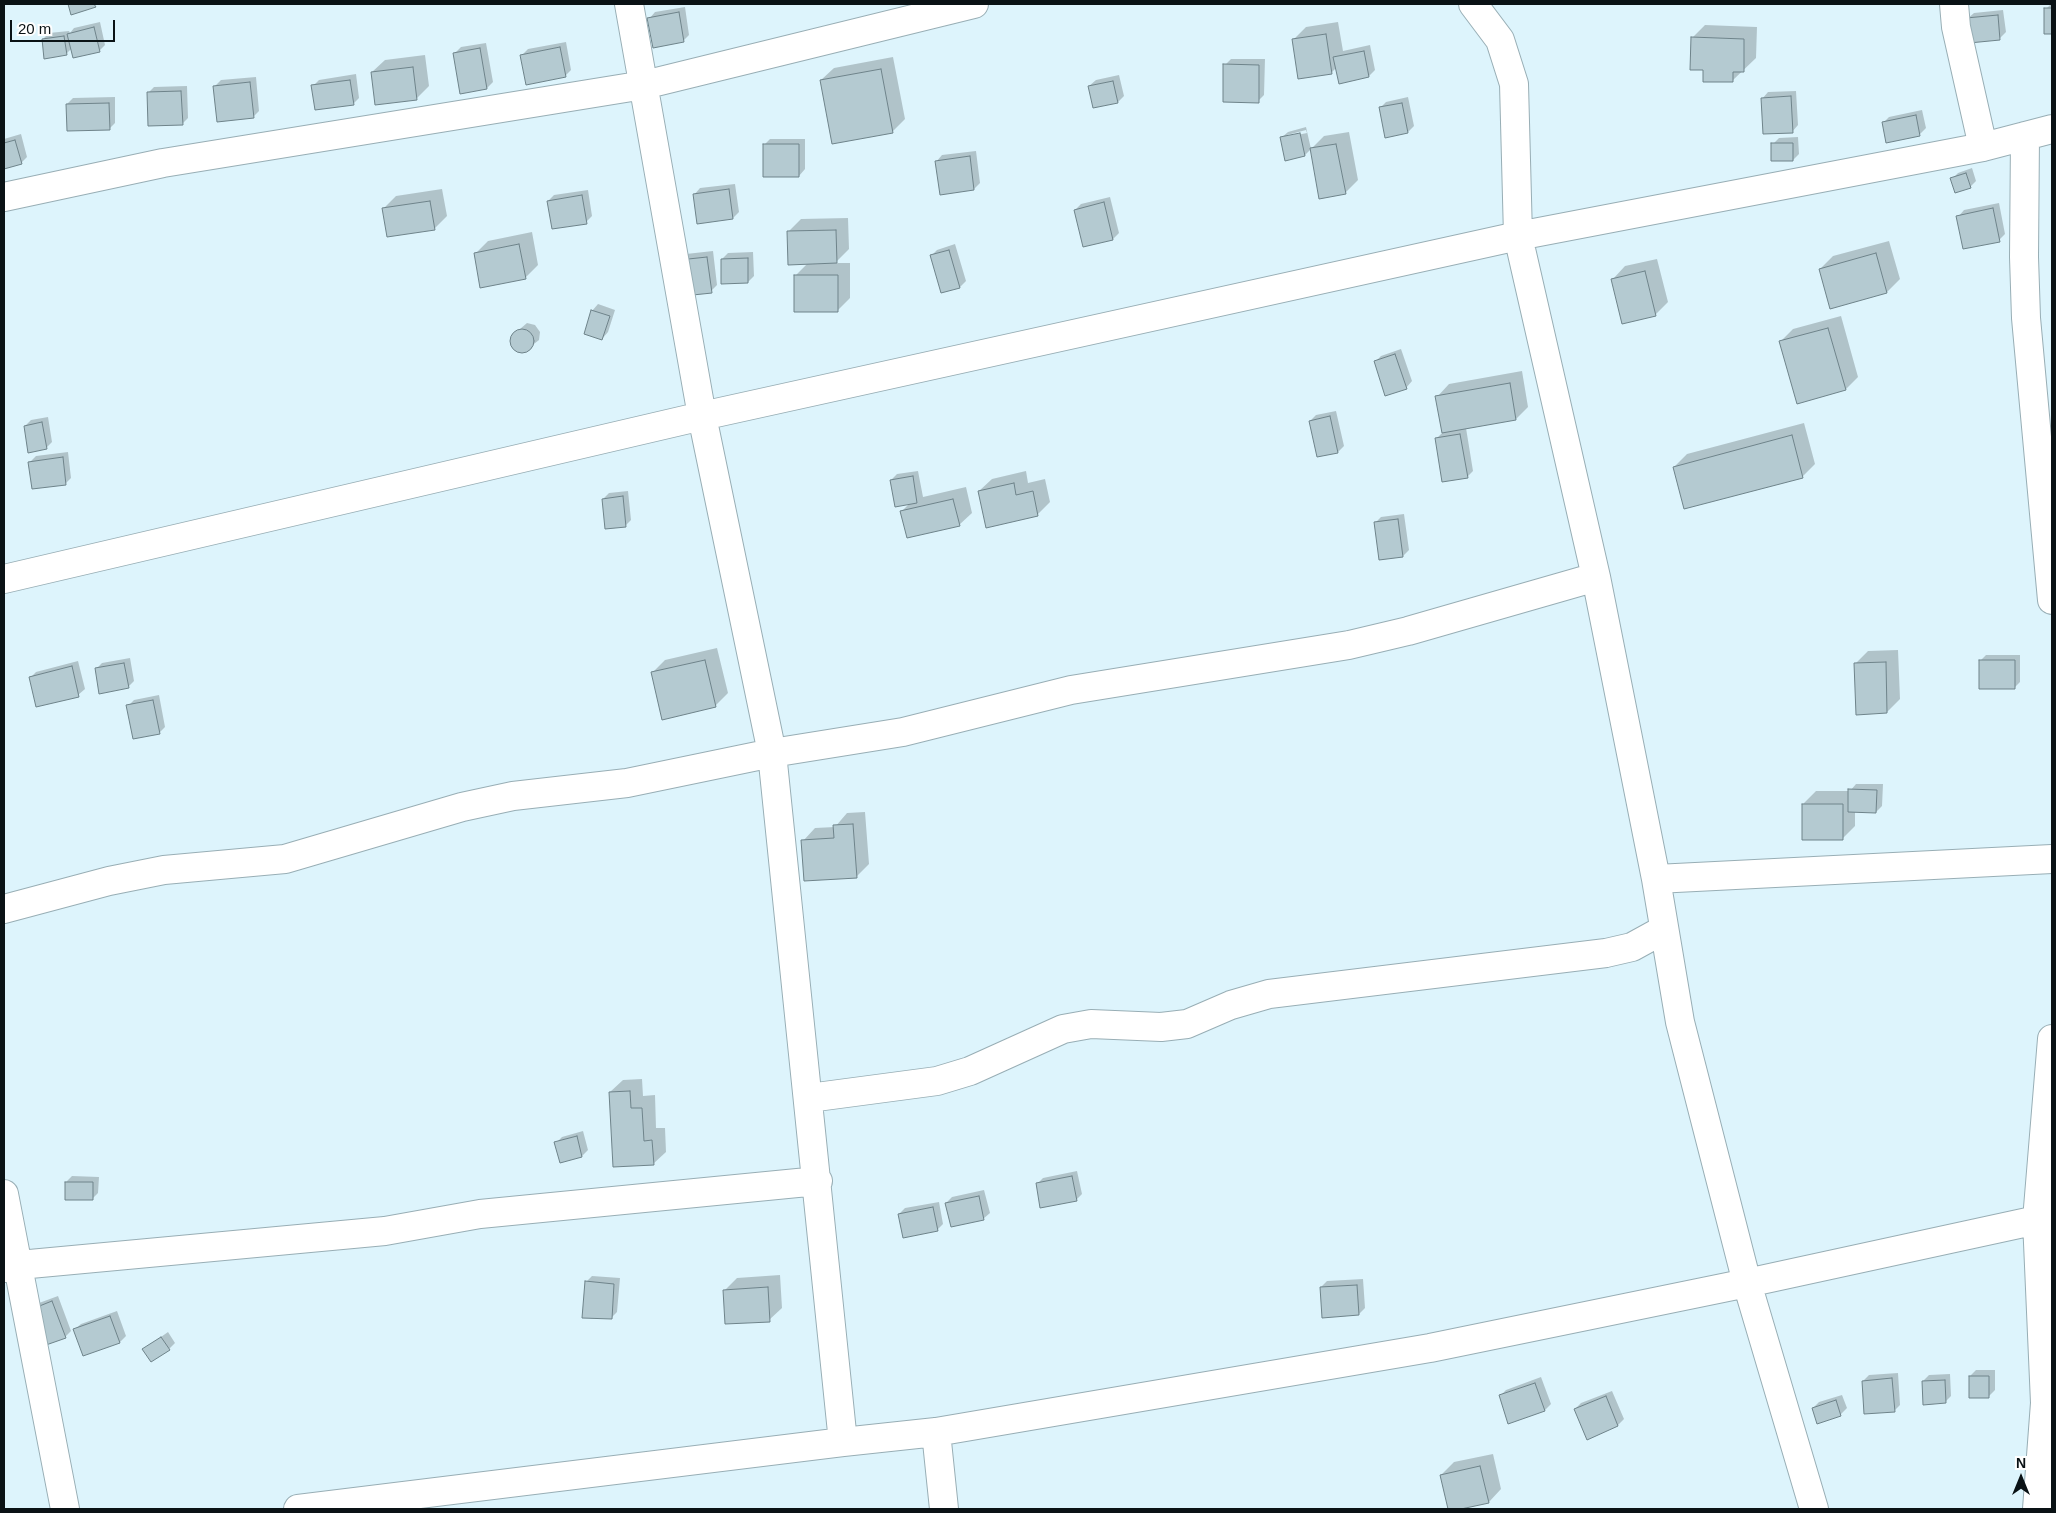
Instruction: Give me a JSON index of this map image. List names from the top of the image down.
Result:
{
  "scale_bar": "20 m",
  "north": "top"
}
